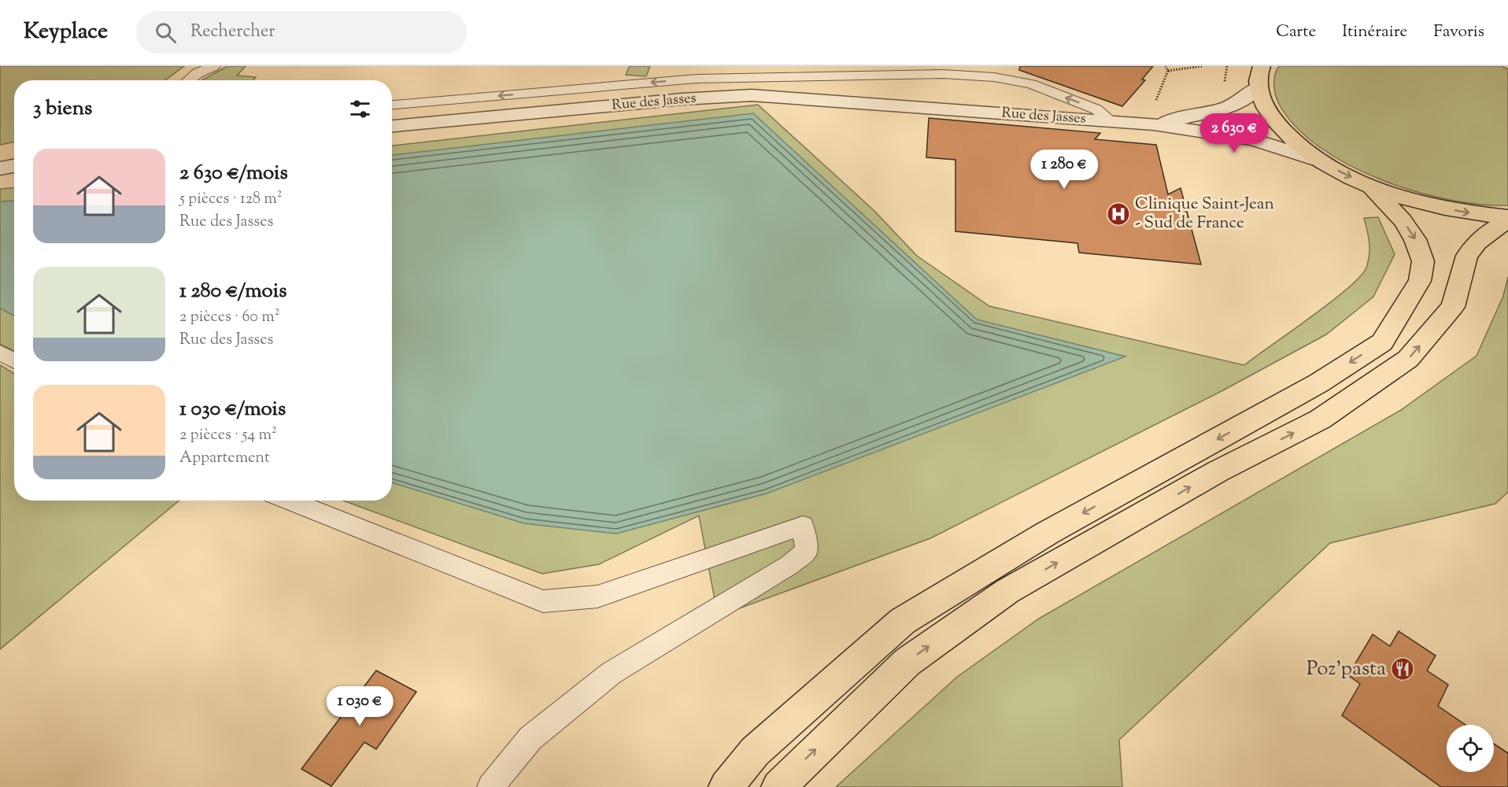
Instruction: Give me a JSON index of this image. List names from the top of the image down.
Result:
{
  "streets": {
    "street": ["Rue des Jasses"]
  },
  "places": {
    "hospital": ["Clinique Saint-Jean - Sud de France"],
    "restaurant": ["Poz'pasta"]
  },
  "page": {
    "header": "Keyplace",
    "search": "Rechercher",
    "nav": ["Carte", "Itinéraire", "Favoris"],
    "heading": "3 biens",
    "price": ["2 630 €", "1 280 €", "1 030 €"],
    "list": [
      {
        "name": "2 630 €/mois",
        "note": "5 pièces · 128 m² · Rue des Jasses"
      },
      {
        "name": "1 280 €/mois",
        "note": "2 pièces · 60 m² · Rue des Jasses"
      },
      {
        "name": "1 030 €/mois",
        "note": "2 pièces · 54 m² · Appartement"
      }
    ]
  }
}
